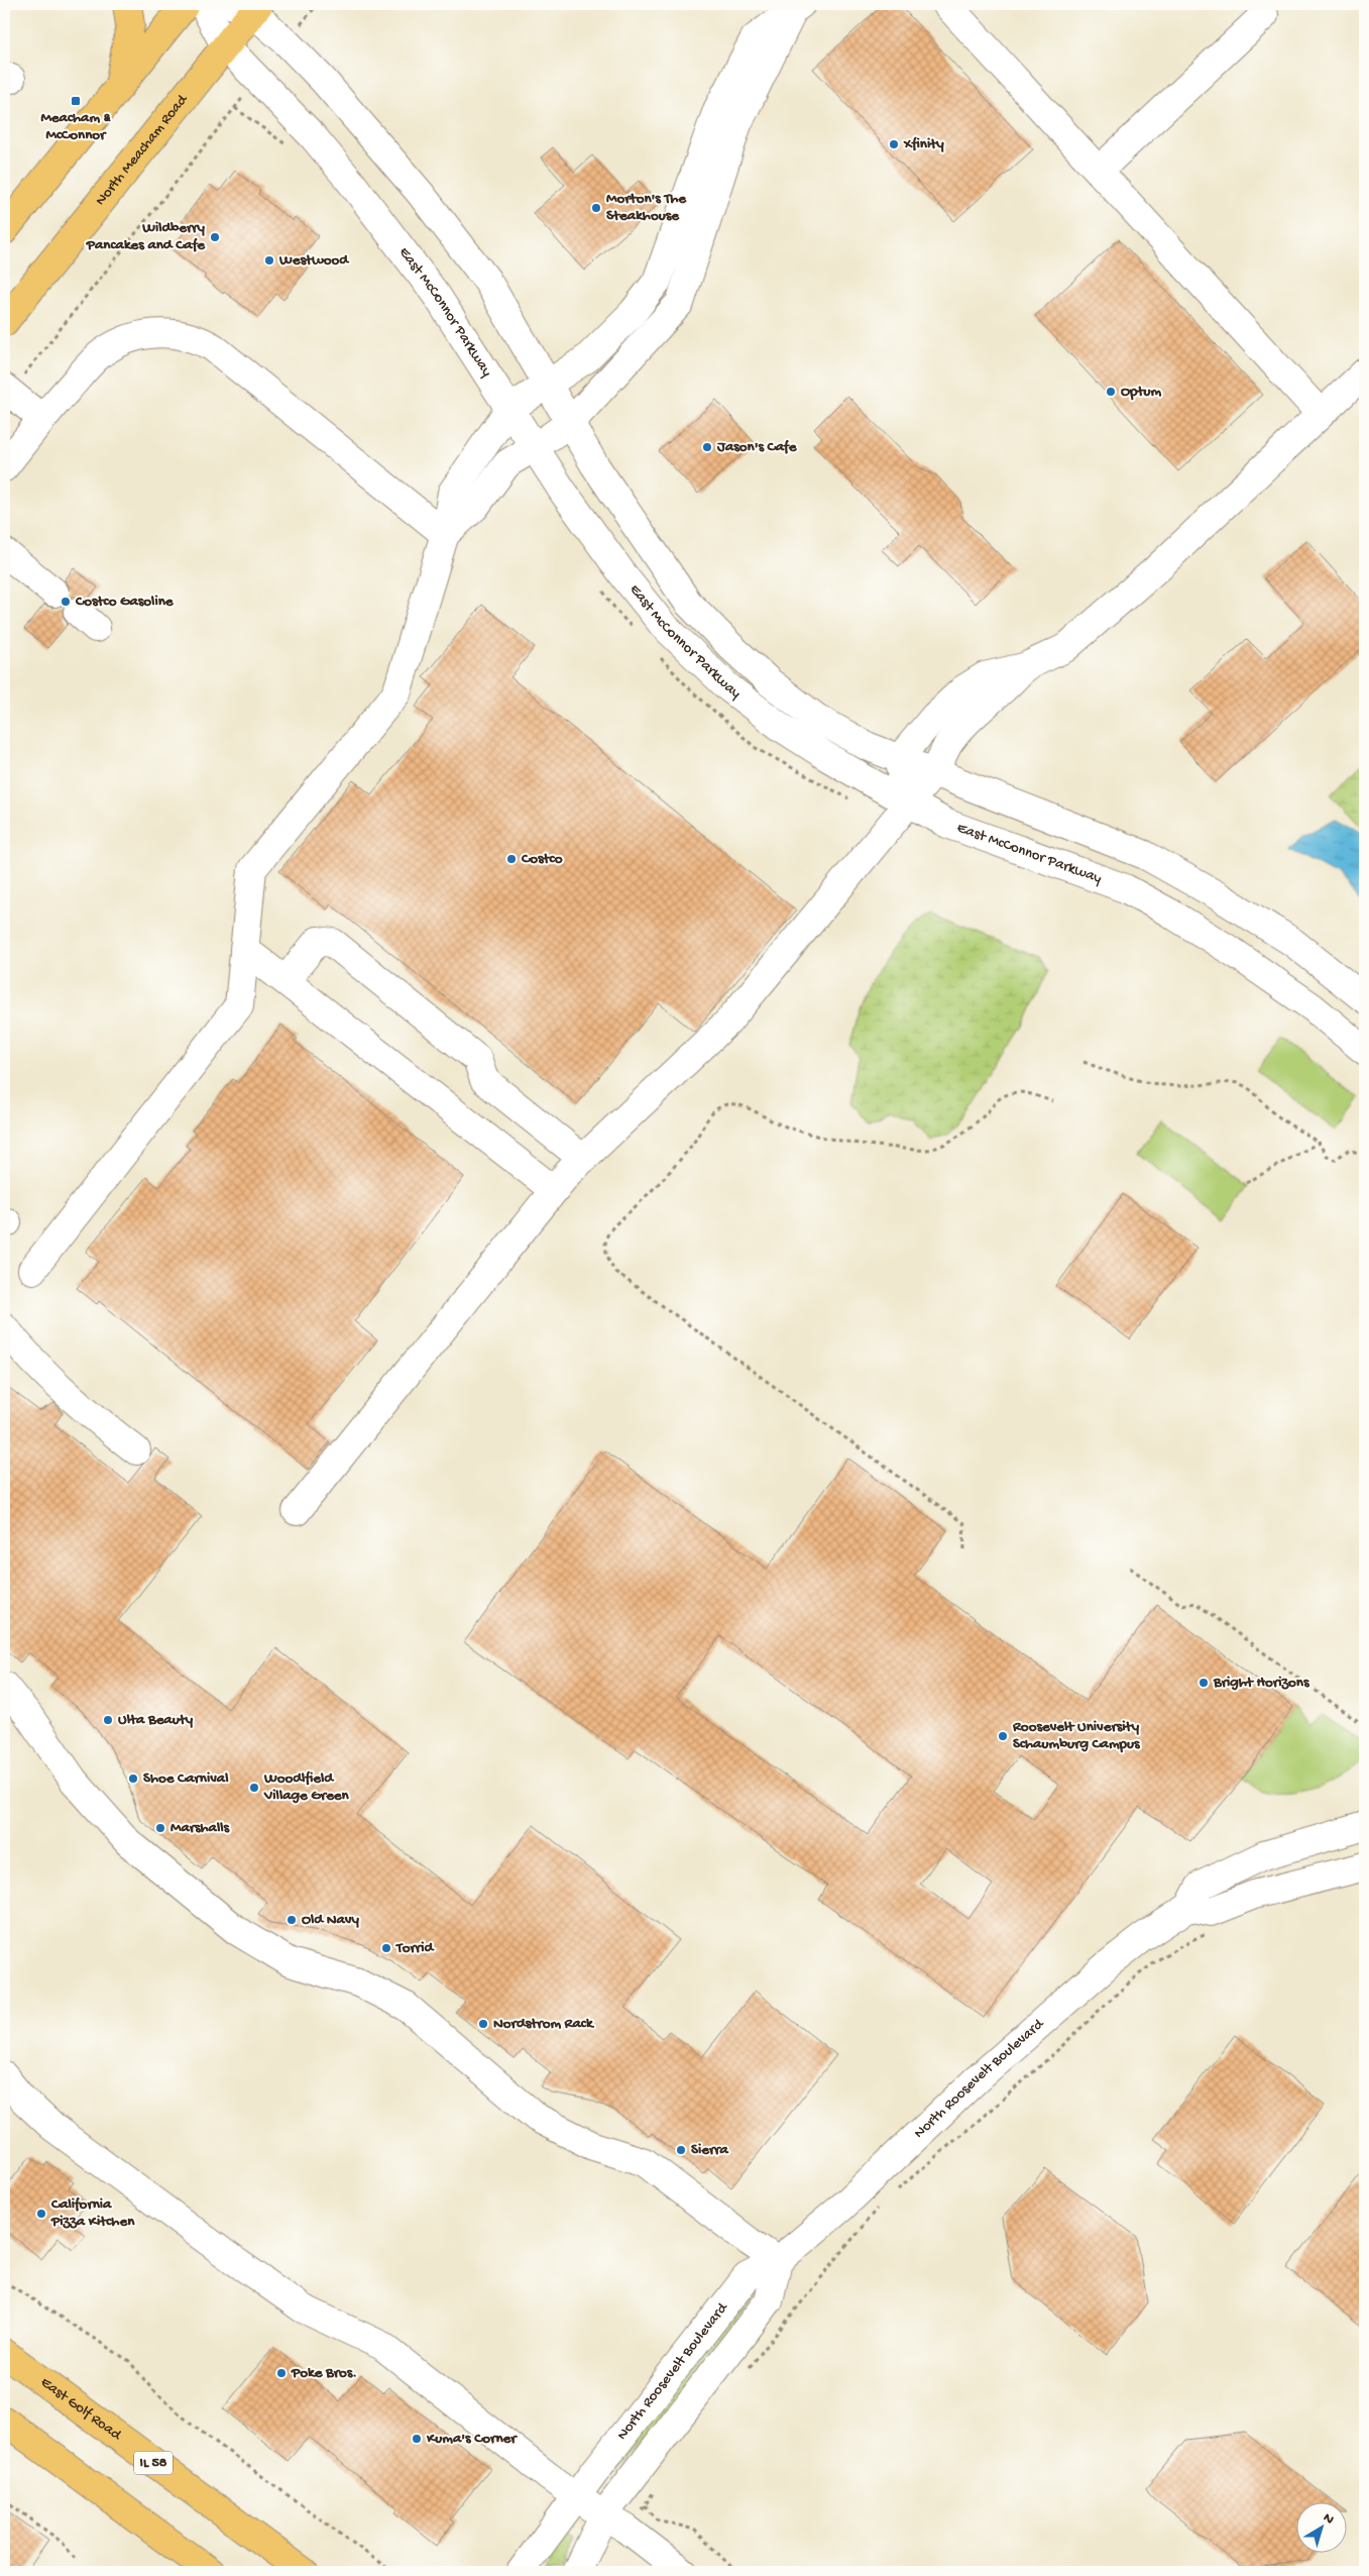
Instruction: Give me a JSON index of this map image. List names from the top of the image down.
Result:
{
  "streets": {
    "main road": ["North Meacham Road", "East Golf Road", "IL 58"],
    "street": ["East McConnor Parkway", "North Roosevelt Boulevard"]
  },
  "crossings": [
    ["North Meacham Road", "East McConnor Parkway"]
  ],
  "places": {
    "transit": ["Meacham & McConnor"],
    "other": [
      "Xfinity",
      "Morton's The Steakhouse",
      "Wildberry Pancakes and Cafe",
      "Westwood",
      "Optum",
      "Jason's Cafe",
      "Costco Gasoline",
      "Costco",
      "Bright Horizons",
      "Ulta Beauty",
      "Roosevelt University Schaumburg Campus",
      "Shoe Carnival",
      "Woodlfield Village Green",
      "Marshalls",
      "Old Navy",
      "Torrid",
      "Nordstrom Rack",
      "Sierra",
      "California Pizza Kitchen",
      "Poke Bros.",
      "Kuma's Corner"
    ]
  },
  "north": "top right"
}
